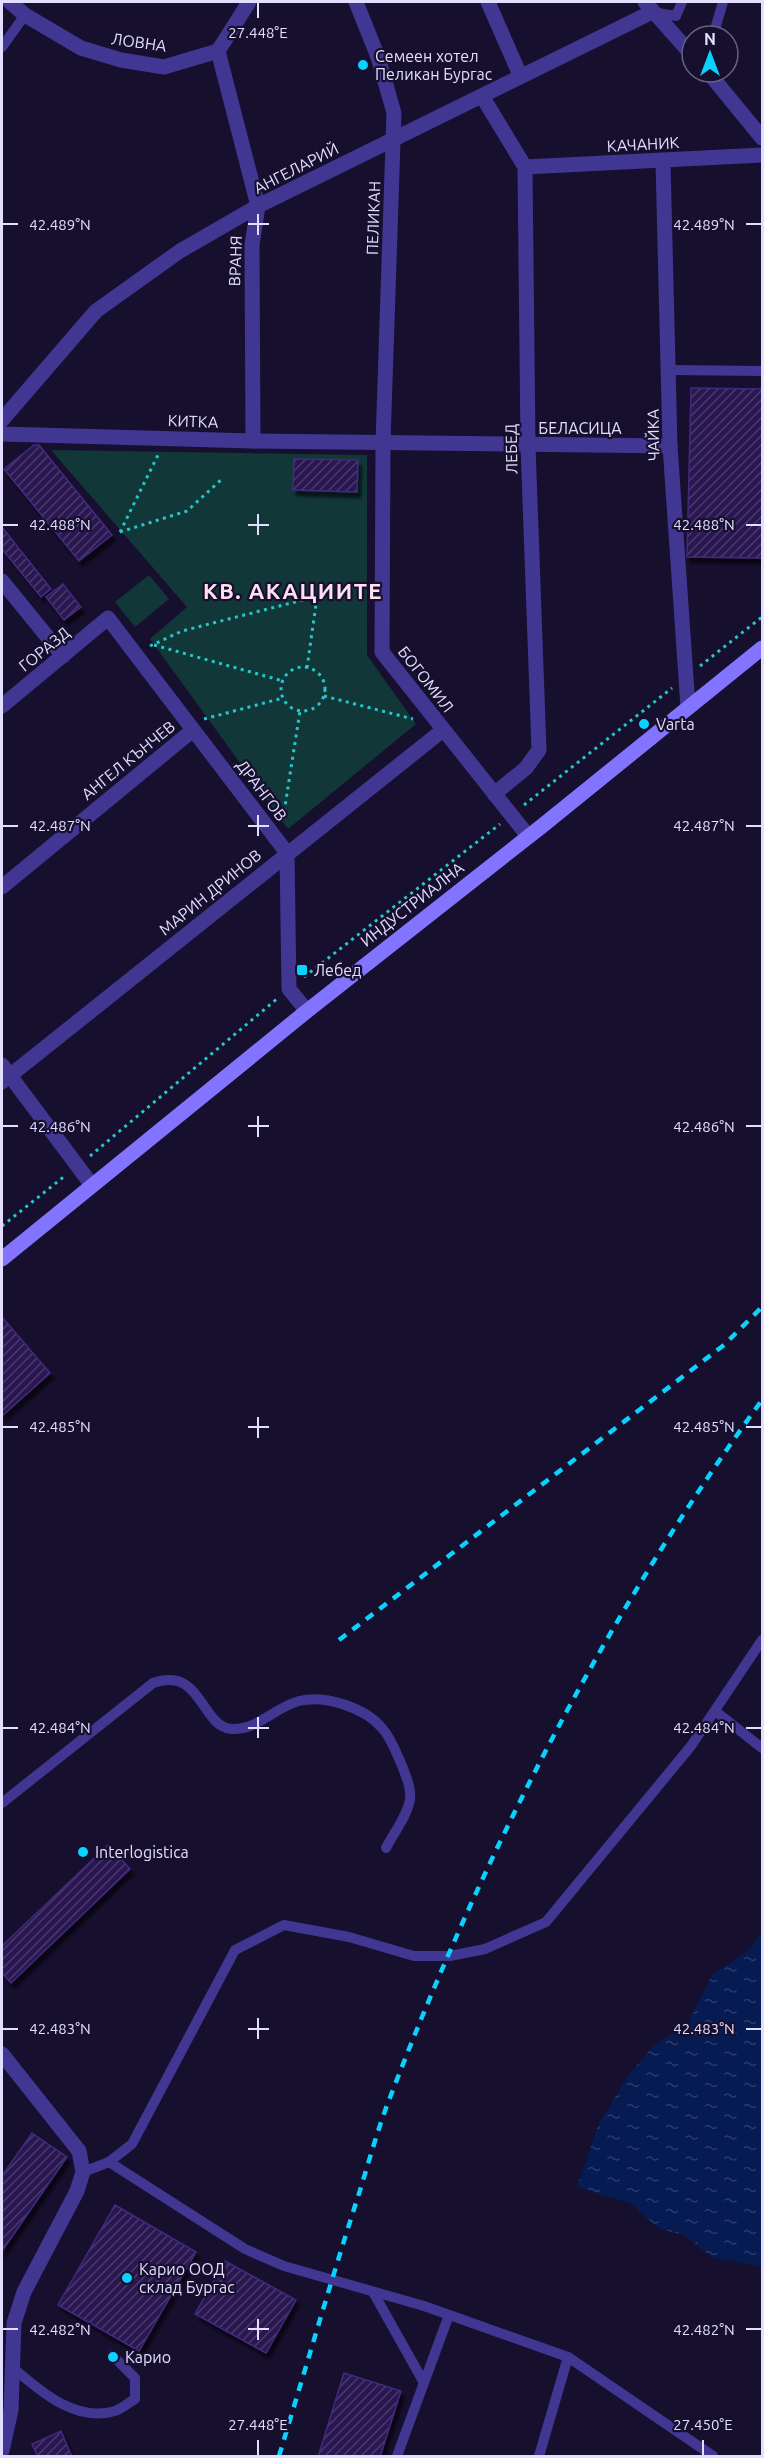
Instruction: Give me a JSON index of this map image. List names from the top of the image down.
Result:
{
  "streets": {
    "main road": ["ИНДУСТРИАЛНА"],
    "street": [
      "ЛОВНА",
      "КАЧАНИК",
      "АНГЕЛАРИЙ",
      "ПЕЛИКАН",
      "ВРАНЯ",
      "КИТКА",
      "БЕЛАСИЦА",
      "ЧАЙКА",
      "ЛЕБЕД",
      "ГОРАЗД",
      "БОГОМИЛ",
      "АНГЕЛ КЪНЧЕВ",
      "ДРАНГОВ",
      "МАРИН ДРИНОВ"
    ]
  },
  "crossings": [
    ["ЛОВНА", "ВРАНЯ"],
    ["КАЧАНИК", "ЧАЙКА"],
    ["КАЧАНИК", "ЛЕБЕД"],
    ["АНГЕЛАРИЙ", "ПЕЛИКАН"],
    ["АНГЕЛАРИЙ", "ВРАНЯ"],
    ["ПЕЛИКАН", "КИТКА"],
    ["ПЕЛИКАН", "БЕЛАСИЦА"],
    ["ПЕЛИКАН", "БОГОМИЛ"],
    ["ВРАНЯ", "КИТКА"],
    ["КИТКА", "БЕЛАСИЦА"],
    ["КИТКА", "БОГОМИЛ"],
    ["БЕЛАСИЦА", "ЧАЙКА"],
    ["БЕЛАСИЦА", "ЛЕБЕД"],
    ["БЕЛАСИЦА", "БОГОМИЛ"],
    ["ЧАЙКА", "ИНДУСТРИАЛНА"],
    ["ЛЕБЕД", "БОГОМИЛ"],
    ["ГОРАЗД", "ДРАНГОВ"],
    ["БОГОМИЛ", "МАРИН ДРИНОВ"],
    ["БОГОМИЛ", "ИНДУСТРИАЛНА"],
    ["АНГЕЛ КЪНЧЕВ", "ДРАНГОВ"],
    ["ДРАНГОВ", "МАРИН ДРИНОВ"]
  ],
  "districts": ["КВ. АКАЦИИТЕ"],
  "places": {
    "other": [
      "Семеен хотел Пеликан Бургас",
      "Varta",
      "Interlogistica",
      "Карио ООД склад Бургас",
      "Карио"
    ],
    "transit": ["Лебед"]
  },
  "north": "top",
  "coordinates": [
    "27.448°E",
    "42.489°N",
    "42.488°N",
    "42.487°N",
    "42.486°N",
    "42.485°N",
    "42.484°N",
    "42.483°N",
    "42.482°N",
    "27.450°E"
  ]
}
